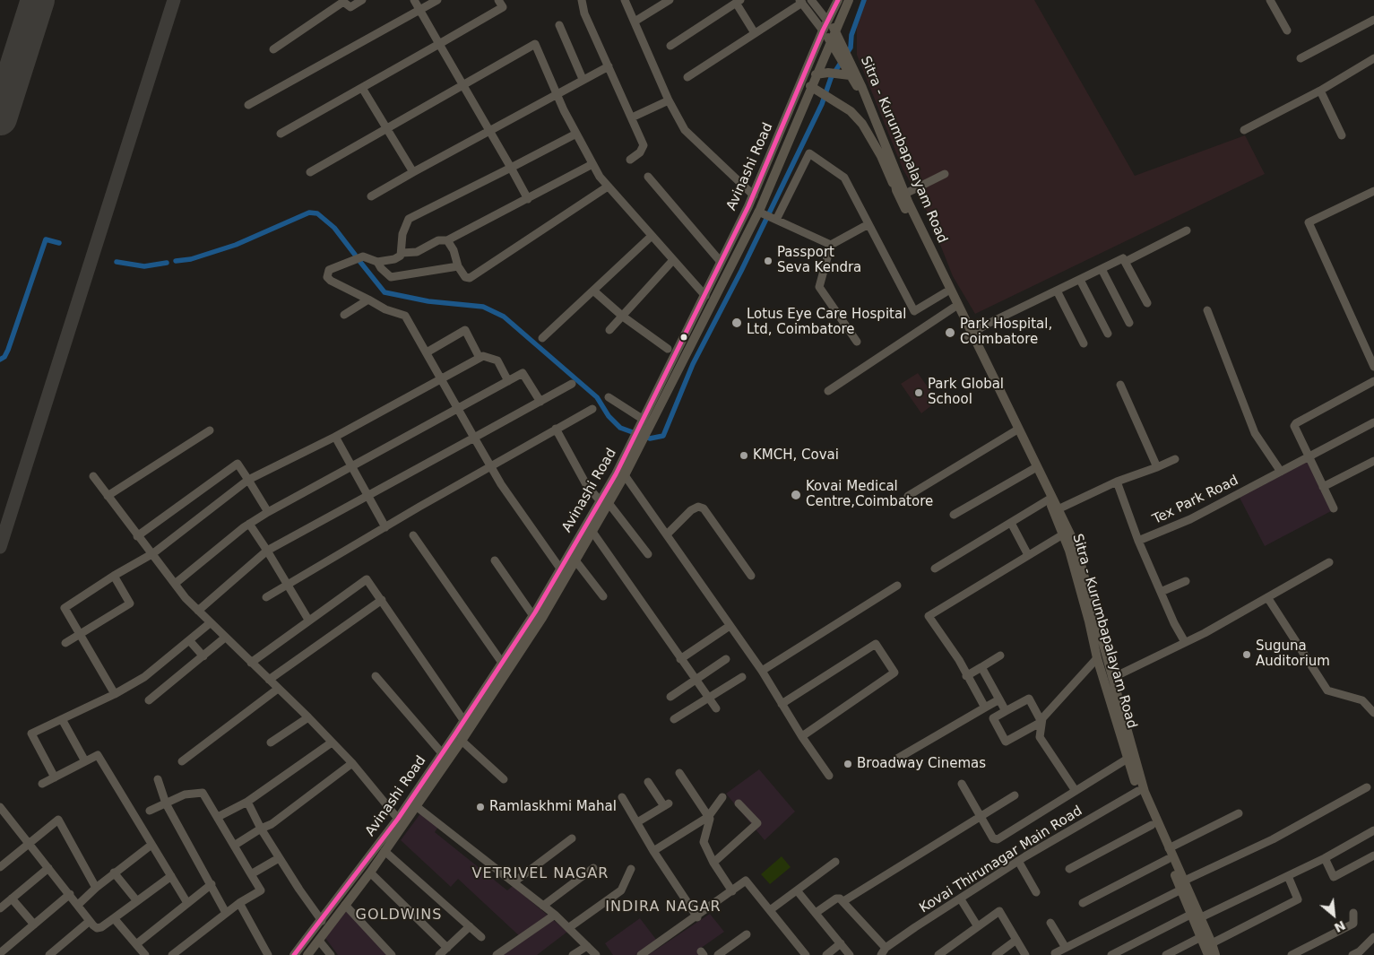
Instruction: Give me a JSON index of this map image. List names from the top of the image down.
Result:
{
  "streets": {
    "main road": ["Sitra - Kurumbapalayam Road", "Avinashi Road"],
    "street": ["Tex Park Road", "Kovai Thirunagar Main Road"]
  },
  "crossings": [
    ["Sitra - Kurumbapalayam Road", "Avinashi Road"],
    ["Sitra - Kurumbapalayam Road", "Kovai Thirunagar Main Road"]
  ],
  "districts": ["VETRIVEL NAGAR", "INDIRA NAGAR", "GOLDWINS"],
  "places": [
    "Passport Seva Kendra",
    "Lotus Eye Care Hospital Ltd, Coimbatore",
    "Park Hospital, Coimbatore",
    "Park Global School",
    "KMCH, Covai",
    "Kovai Medical Centre,Coimbatore",
    "Suguna Auditorium",
    "Broadway Cinemas",
    "Ramlaskhmi Mahal"
  ],
  "north": "bottom right"
}
